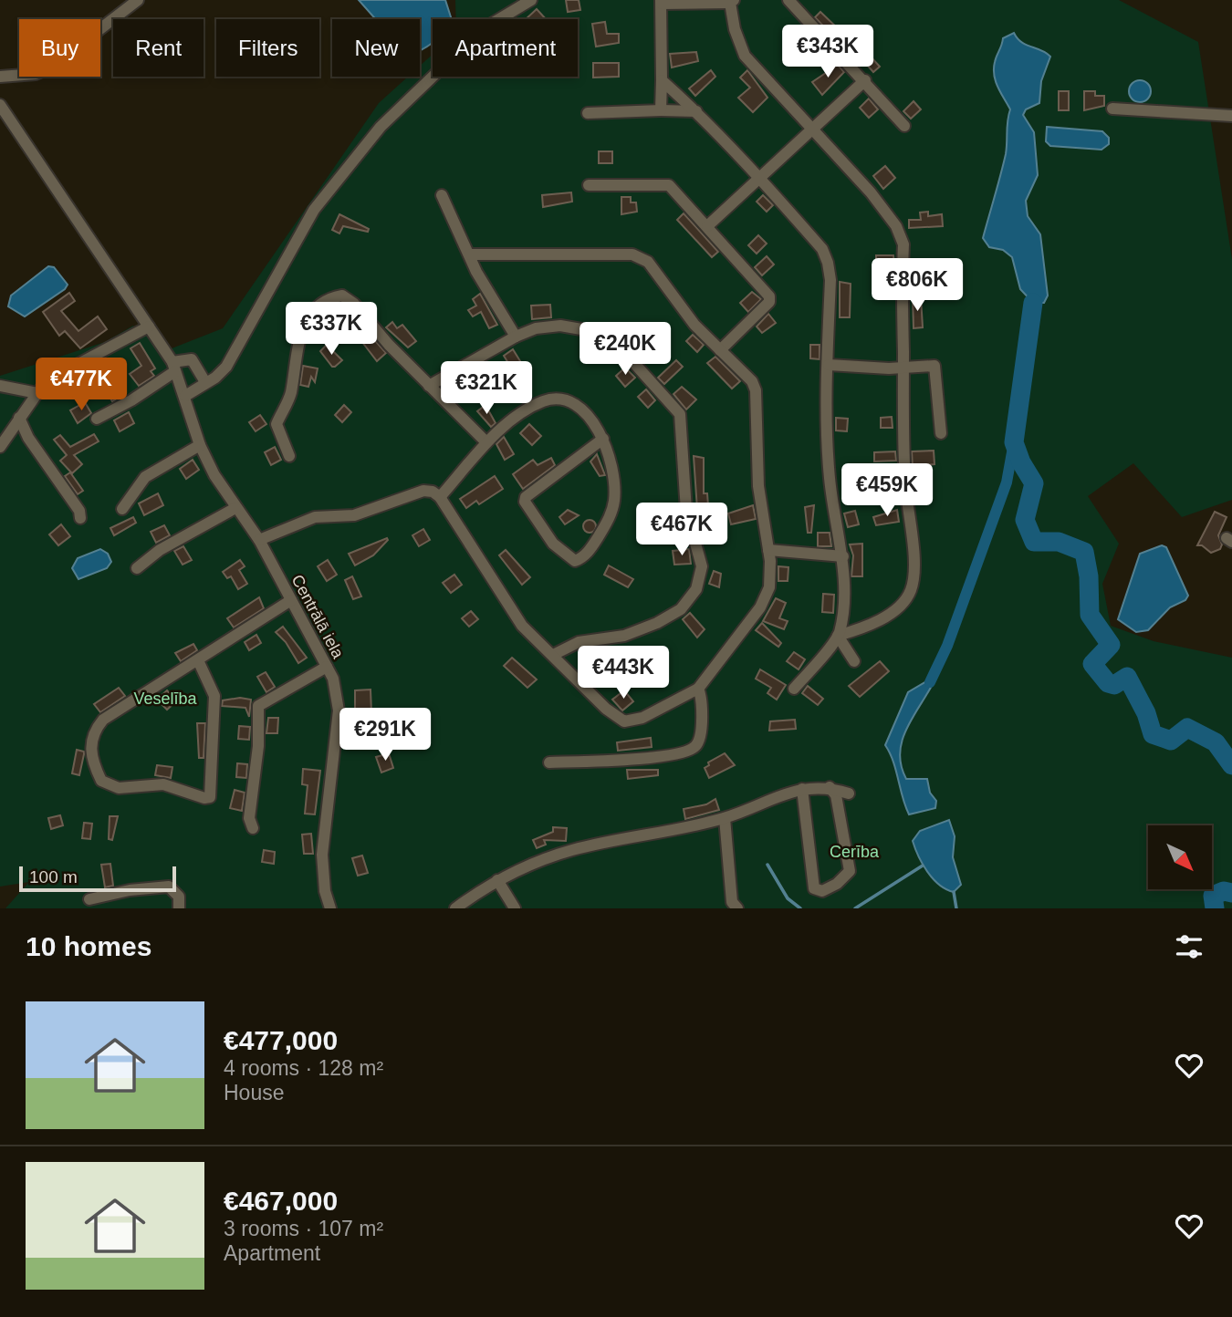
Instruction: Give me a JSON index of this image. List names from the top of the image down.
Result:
{
  "streets": {
    "street": ["Centrālā iela"]
  },
  "parks": ["Veselība", "Cerība"],
  "scale_bar": "100 m",
  "north": "bottom right",
  "page": {
    "chip": [
      "Buy",
      "Rent",
      "Filters",
      "New",
      "Apartment"
    ],
    "price": [
      "€343K",
      "€806K",
      "€337K",
      "€240K",
      "€477K",
      "€321K",
      "€459K",
      "€467K",
      "€443K",
      "€291K"
    ],
    "scale": "100 m",
    "heading": "10 homes",
    "list": [
      {
        "name": "€477,000",
        "note": "4 rooms · 128 m² · House"
      },
      {
        "name": "€467,000",
        "note": "3 rooms · 107 m² · Apartment"
      }
    ]
  }
}
